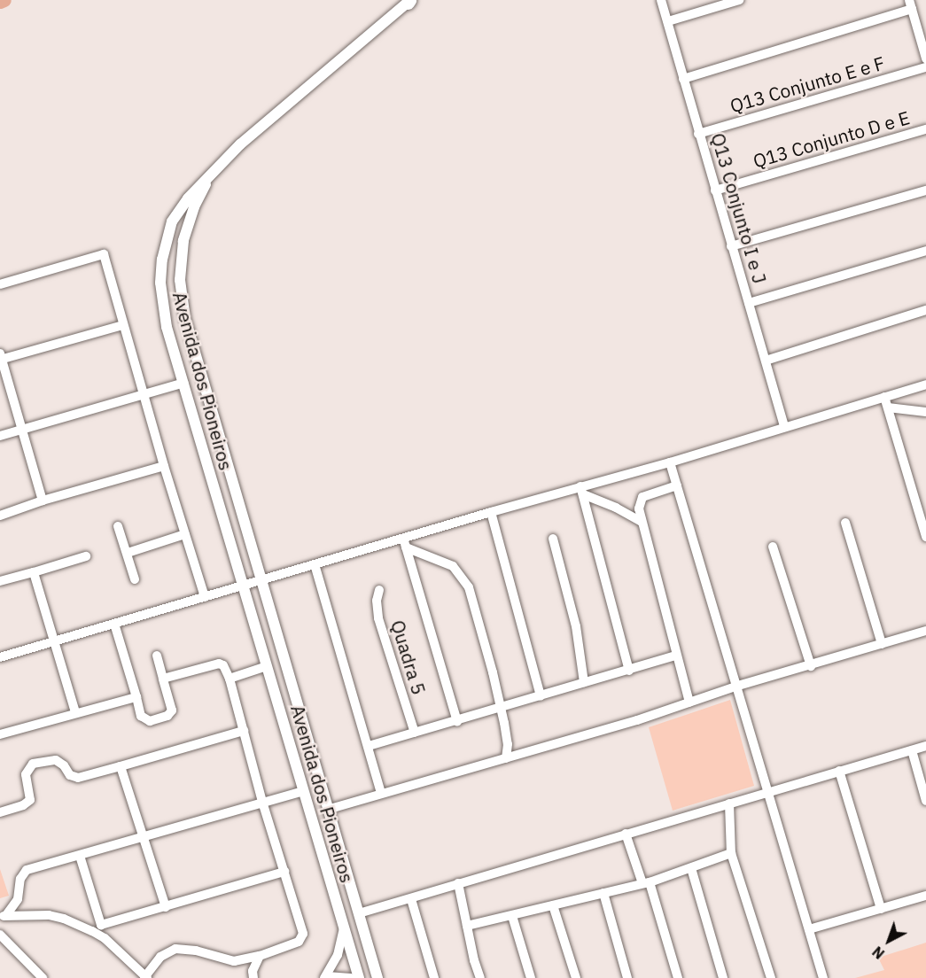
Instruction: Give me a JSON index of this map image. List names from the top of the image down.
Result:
{
  "streets": {
    "main road": ["Avenida dos Pioneiros"],
    "street": [
      "Q13 Conjunto E e F",
      "Q13 Conjunto D e E",
      "Q13 Conjunto I e J",
      "Quadra 5"
    ]
  },
  "crossings": [
    ["Q13 Conjunto E e F", "Q13 Conjunto I e J"],
    ["Q13 Conjunto D e E", "Q13 Conjunto I e J"]
  ],
  "north": "bottom left"
}
